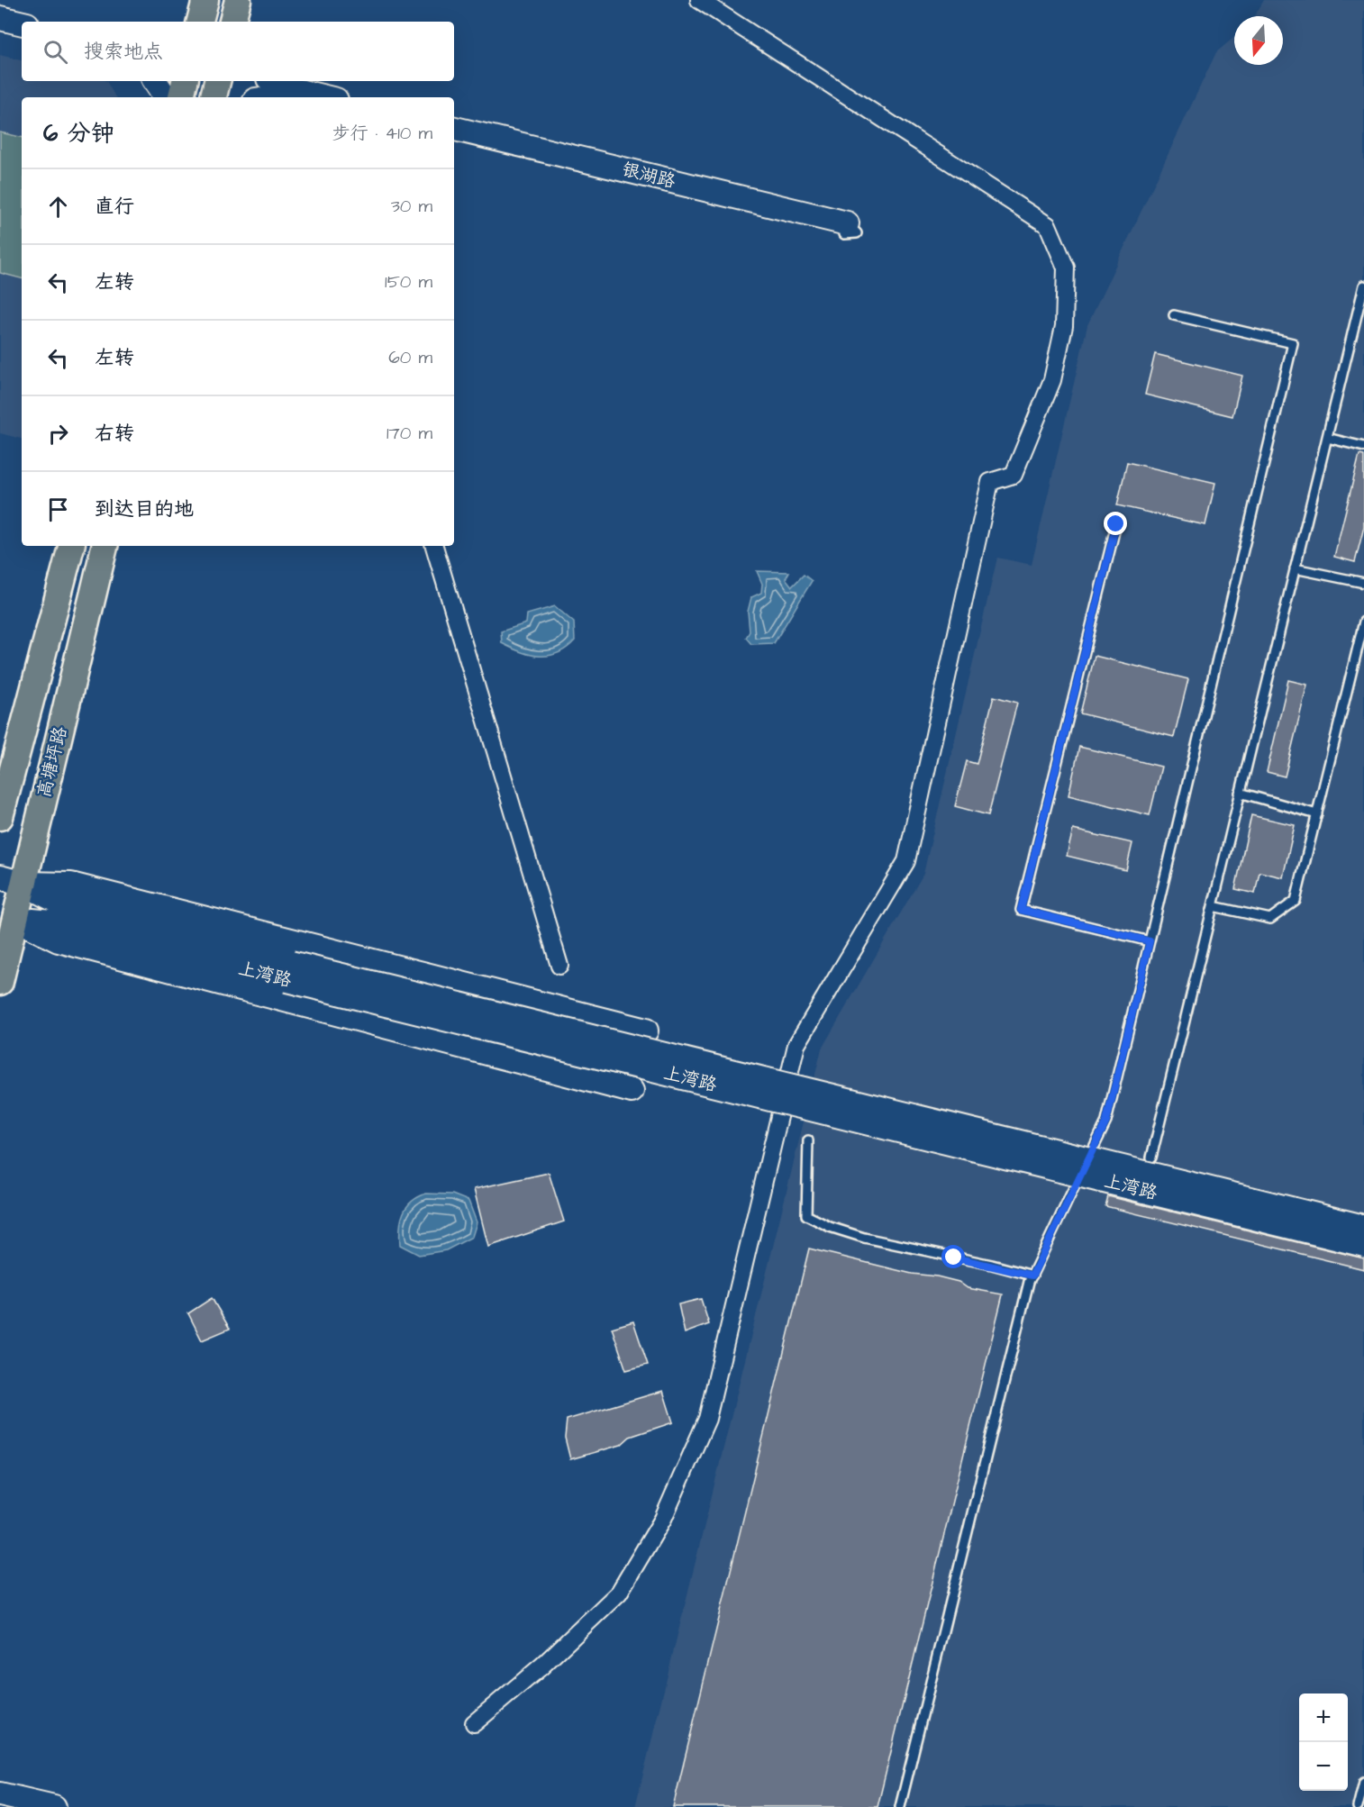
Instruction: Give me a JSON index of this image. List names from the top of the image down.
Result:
{
  "streets": {
    "main road": ["银湖路", "高塘坪路", "上湾路"]
  },
  "crossings": [
    ["高塘坪路", "上湾路"]
  ],
  "north": "bottom",
  "page": {
    "search": "搜索地点",
    "heading": ["6 分钟", "步行 · 410 m"],
    "list": [
      ["直行", "30 m"],
      ["左转", "150 m"],
      ["左转", "60 m"],
      ["右转", "170 m"],
      "到达目的地"
    ],
    "map_buttons": ["+", "−"]
  }
}
